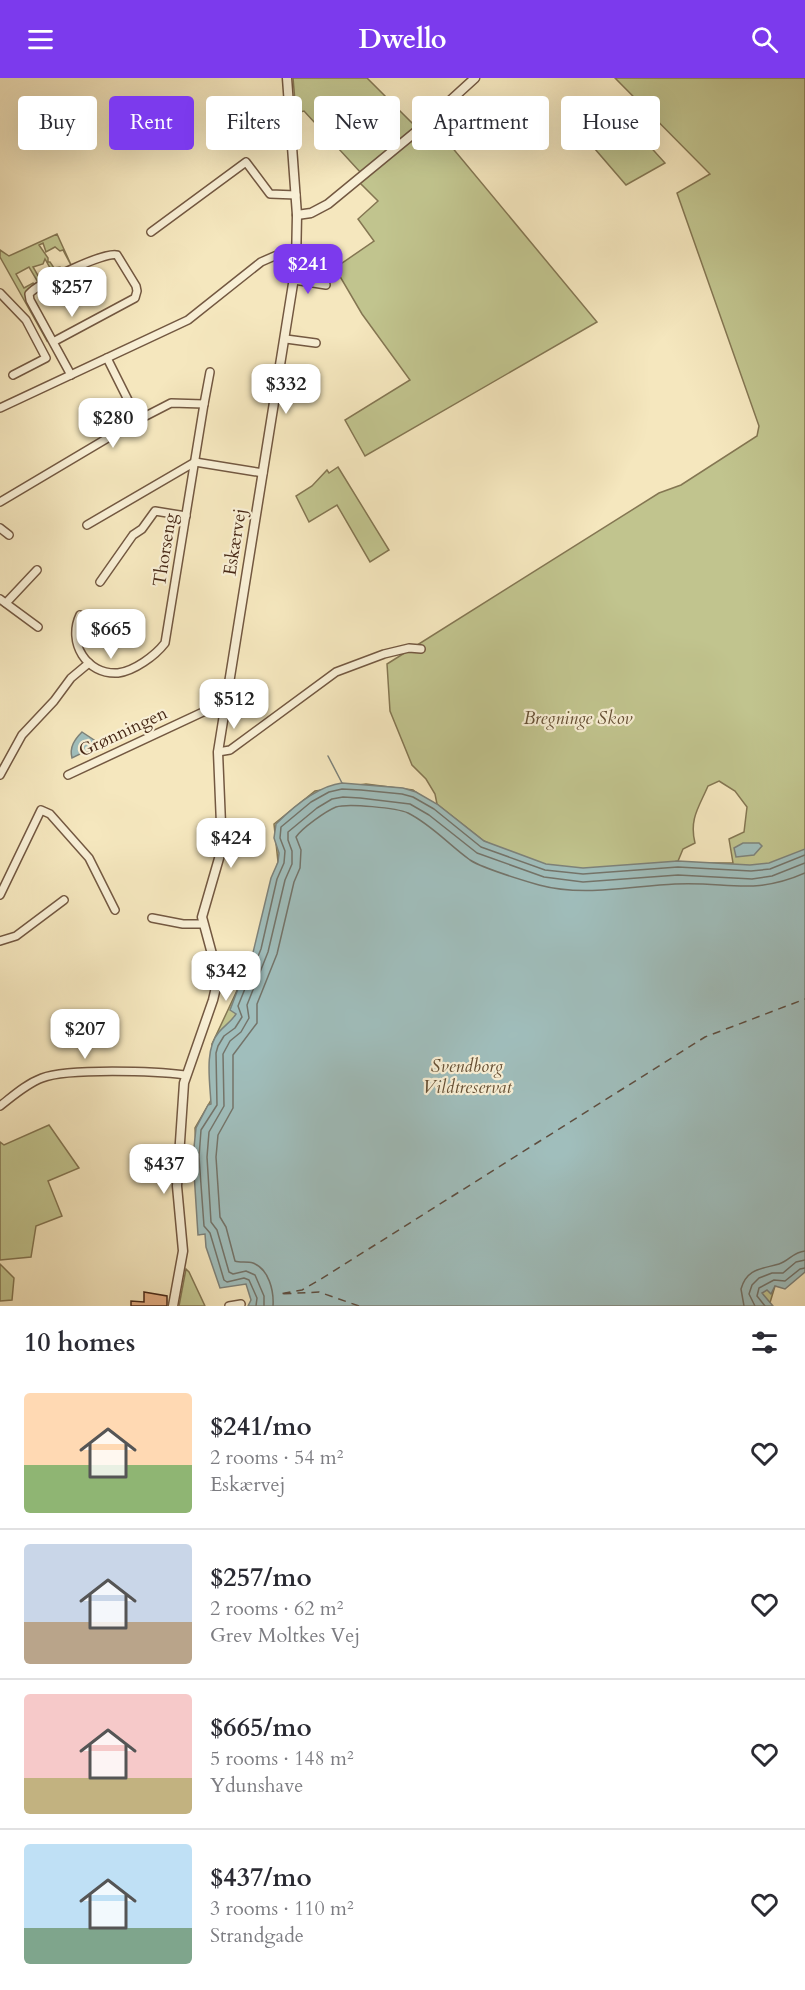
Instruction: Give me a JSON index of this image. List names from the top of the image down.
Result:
{
  "streets": {
    "street": ["Eskærvej", "Thorseng", "Grønningen"]
  },
  "crossings": [
    ["Eskærvej", "Grønningen"]
  ],
  "parks": ["Bregninge Skov", "Svendborg Vildtreservat"],
  "page": {
    "header": "Dwello",
    "chip": [
      "Buy",
      "Rent",
      "Filters",
      "New",
      "Apartment",
      "House"
    ],
    "price": [
      "$241",
      "$257",
      "$332",
      "$280",
      "$665",
      "$512",
      "$424",
      "$342",
      "$207",
      "$437"
    ],
    "heading": "10 homes",
    "list": [
      {
        "name": "$241/mo",
        "note": "2 rooms · 54 m² · Eskærvej"
      },
      {
        "name": "$257/mo",
        "note": "2 rooms · 62 m² · Grev Moltkes Vej"
      },
      {
        "name": "$665/mo",
        "note": "5 rooms · 148 m² · Ydunshave"
      },
      {
        "name": "$437/mo",
        "note": "3 rooms · 110 m² · Strandgade"
      }
    ]
  }
}
